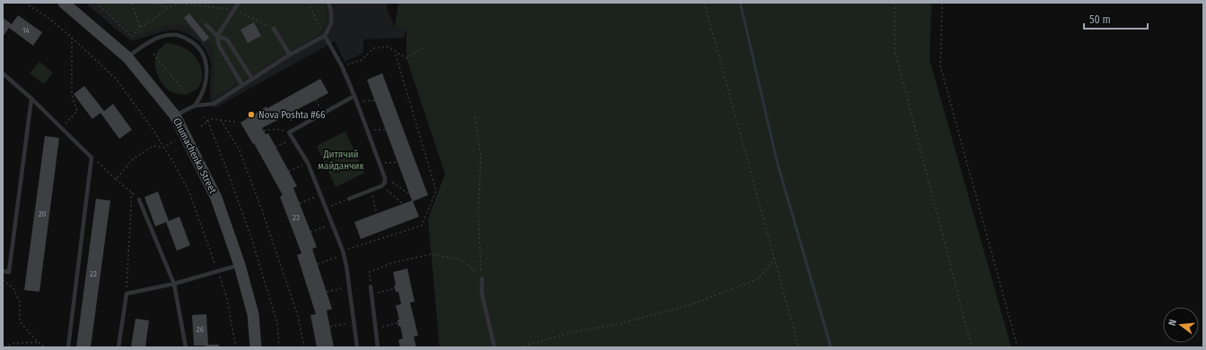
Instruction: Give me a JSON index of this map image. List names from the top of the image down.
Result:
{
  "streets": {
    "street": ["Chumachenka Street"]
  },
  "parks": ["Дитячий майданчик"],
  "places": ["Nova Poshta #66"],
  "house_numbers": [
    "14",
    "20",
    "23",
    "22",
    "26"
  ],
  "scale_bar": "50 m",
  "north": "left"
}
